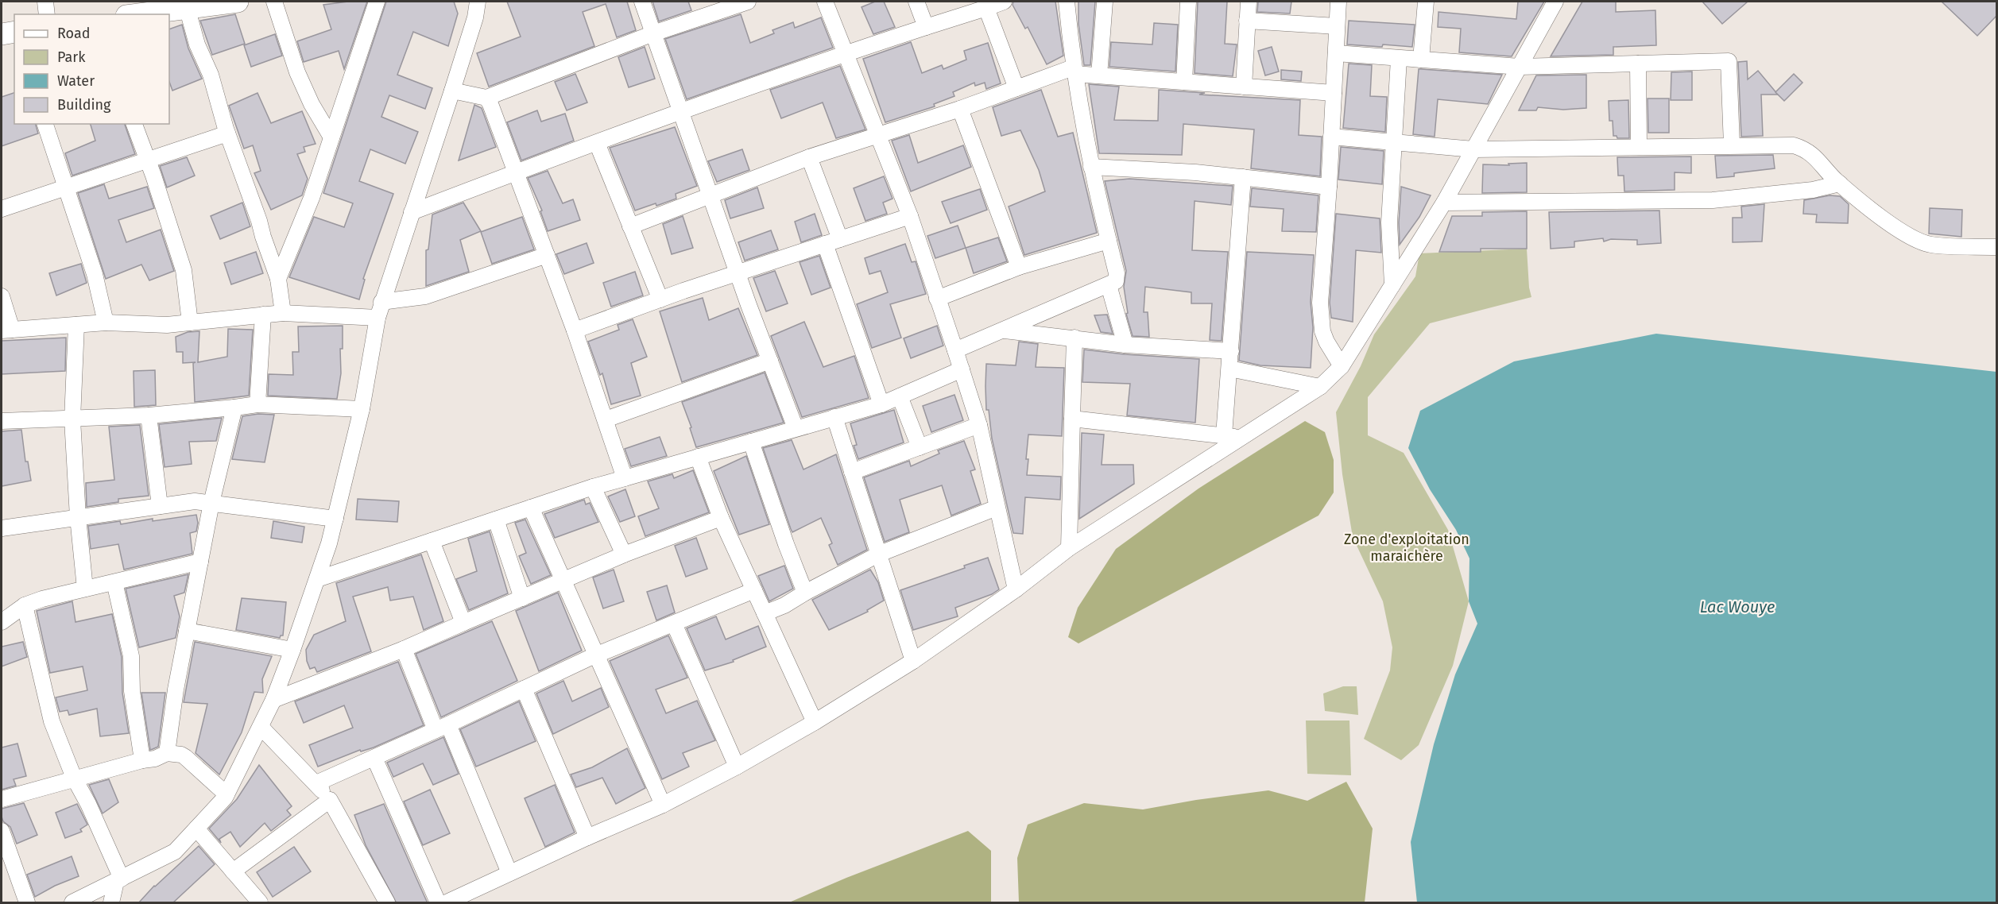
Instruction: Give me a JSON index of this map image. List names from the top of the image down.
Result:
{
  "water": ["Lac Wouye"],
  "parks": ["Zone d'exploitation maraichère"],
  "legend": [
    "Road",
    "Park",
    "Water",
    "Building"
  ]
}
